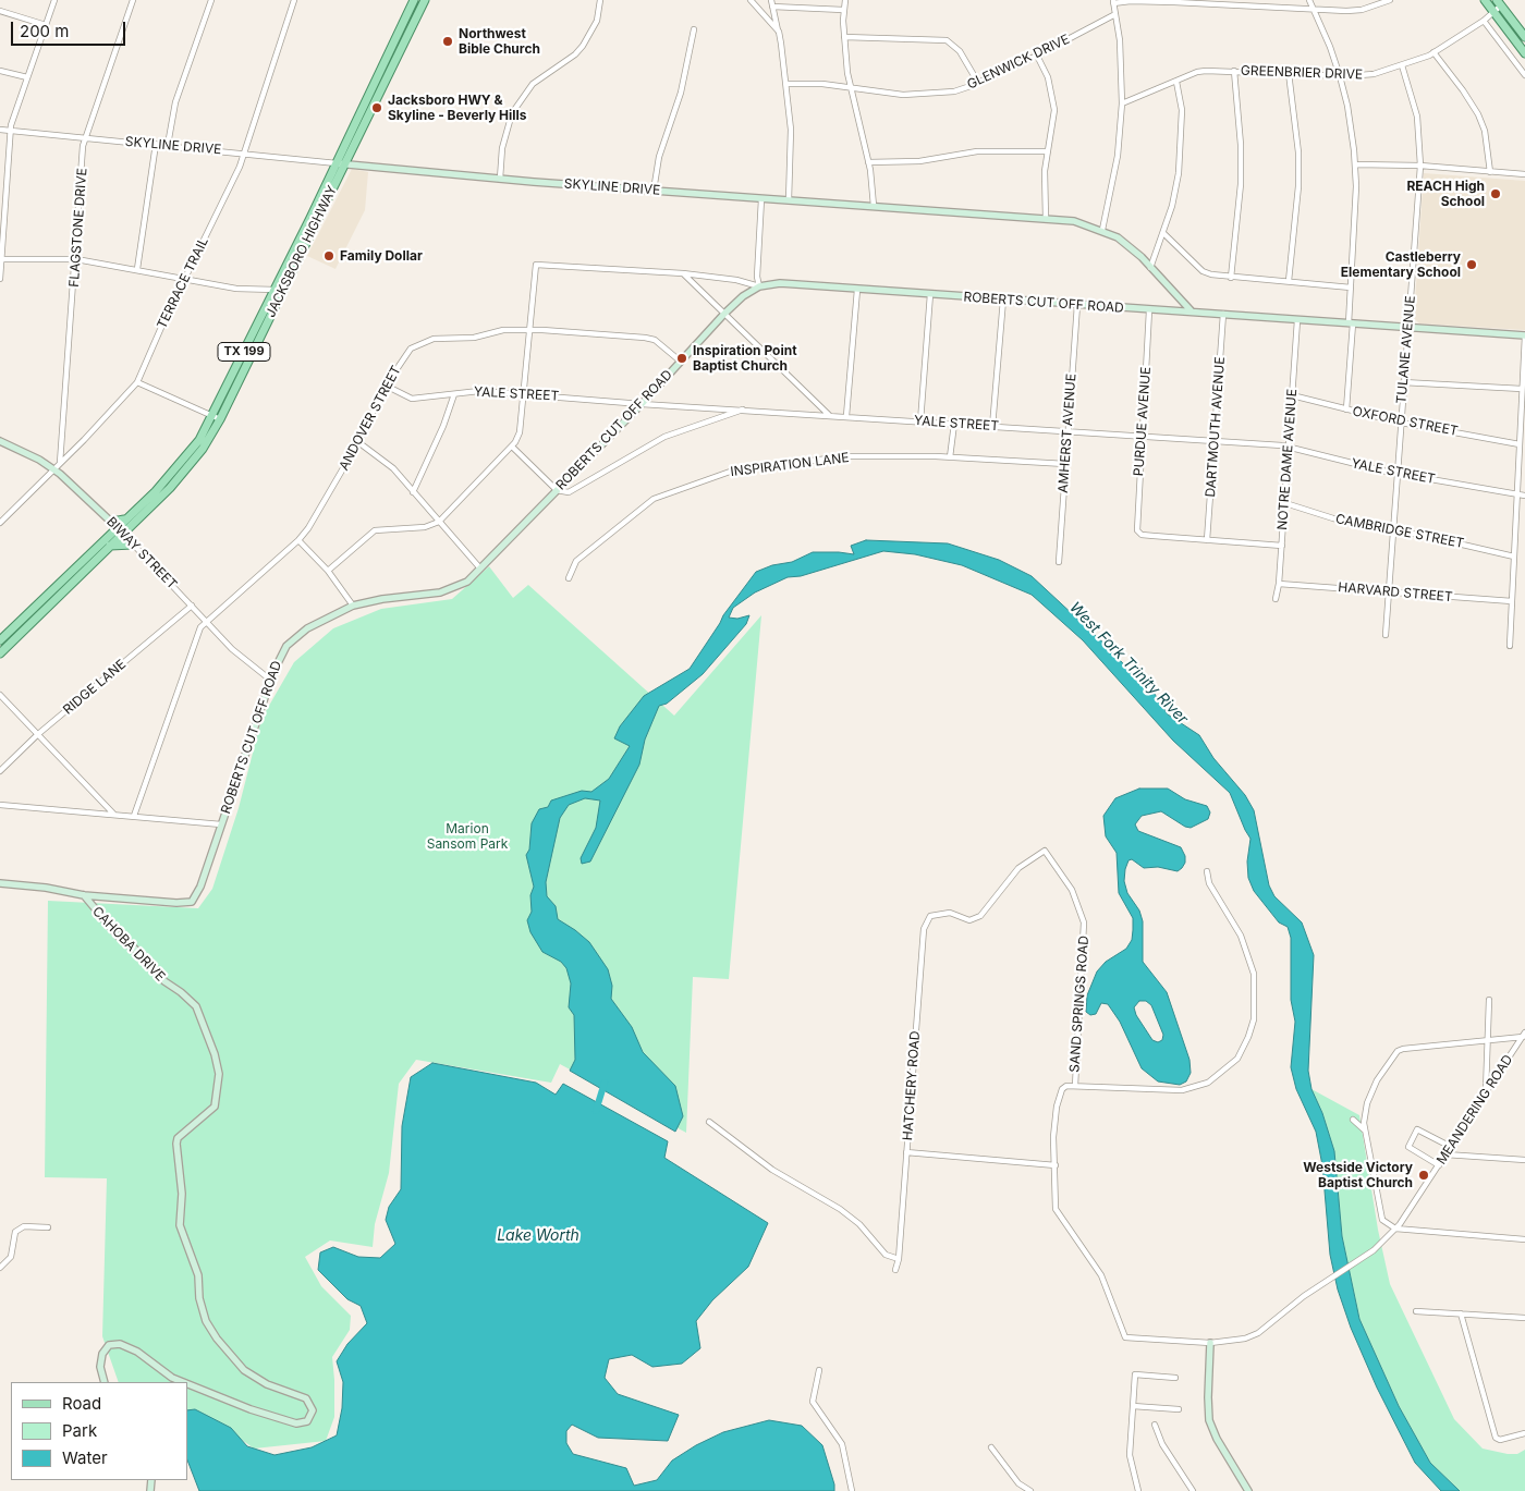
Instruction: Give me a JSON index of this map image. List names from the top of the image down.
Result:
{
  "streets": {
    "main road": ["JACKSBORO HIGHWAY", "TX 199"],
    "street": [
      "GLENWICK DRIVE",
      "GREENBRIER DRIVE",
      "SKYLINE DRIVE",
      "FLAGSTONE DRIVE",
      "TERRACE TRAIL",
      "ROBERTS CUT OFF ROAD",
      "TULANE AVENUE",
      "YALE STREET",
      "ANDOVER STREET",
      "PURDUE AVENUE",
      "OXFORD STREET",
      "DARTMOUTH AVENUE",
      "AMHERST AVENUE",
      "NOTRE DAME AVENUE",
      "INSPIRATION LANE",
      "CAMBRIDGE STREET",
      "BIWAY STREET",
      "HARVARD STREET",
      "RIDGE LANE",
      "CAHOBA DRIVE",
      "SAND SPRINGS ROAD",
      "HATCHERY ROAD",
      "MEANDERING ROAD"
    ]
  },
  "crossings": [
    ["GREENBRIER DRIVE", "TULANE AVENUE"],
    ["SKYLINE DRIVE", "FLAGSTONE DRIVE"],
    ["SKYLINE DRIVE", "JACKSBORO HIGHWAY"],
    ["SKYLINE DRIVE", "TERRACE TRAIL"],
    ["SKYLINE DRIVE", "ROBERTS CUT OFF ROAD"],
    ["FLAGSTONE DRIVE", "TERRACE TRAIL"],
    ["JACKSBORO HIGHWAY", "BIWAY STREET"],
    ["TERRACE TRAIL", "BIWAY STREET"],
    ["ROBERTS CUT OFF ROAD", "TULANE AVENUE"],
    ["ROBERTS CUT OFF ROAD", "YALE STREET"],
    ["ROBERTS CUT OFF ROAD", "ANDOVER STREET"],
    ["ROBERTS CUT OFF ROAD", "PURDUE AVENUE"],
    ["ROBERTS CUT OFF ROAD", "DARTMOUTH AVENUE"],
    ["ROBERTS CUT OFF ROAD", "AMHERST AVENUE"],
    ["ROBERTS CUT OFF ROAD", "NOTRE DAME AVENUE"],
    ["ROBERTS CUT OFF ROAD", "BIWAY STREET"],
    ["ROBERTS CUT OFF ROAD", "CAHOBA DRIVE"],
    ["TULANE AVENUE", "YALE STREET"],
    ["TULANE AVENUE", "OXFORD STREET"],
    ["TULANE AVENUE", "CAMBRIDGE STREET"],
    ["TULANE AVENUE", "HARVARD STREET"],
    ["YALE STREET", "ANDOVER STREET"],
    ["YALE STREET", "PURDUE AVENUE"],
    ["YALE STREET", "DARTMOUTH AVENUE"],
    ["YALE STREET", "AMHERST AVENUE"],
    ["YALE STREET", "NOTRE DAME AVENUE"],
    ["ANDOVER STREET", "BIWAY STREET"],
    ["PURDUE AVENUE", "DARTMOUTH AVENUE"],
    ["OXFORD STREET", "NOTRE DAME AVENUE"],
    ["AMHERST AVENUE", "INSPIRATION LANE"],
    ["NOTRE DAME AVENUE", "CAMBRIDGE STREET"],
    ["NOTRE DAME AVENUE", "HARVARD STREET"],
    ["BIWAY STREET", "RIDGE LANE"],
    ["SAND SPRINGS ROAD", "HATCHERY ROAD"],
    ["SAND SPRINGS ROAD", "MEANDERING ROAD"]
  ],
  "water": ["West Fork Trinity River", "Lake Worth"],
  "parks": ["Marion Sansom Park"],
  "places": [
    "Northwest Bible Church",
    "Jacksboro HWY & Skyline - Beverly Hills",
    "REACH High School",
    "Family Dollar",
    "Castleberry Elementary School",
    "Inspiration Point Baptist Church",
    "Westside Victory Baptist Church"
  ],
  "legend": ["Road", "Park", "Water"],
  "scale_bar": "200 m"
}
